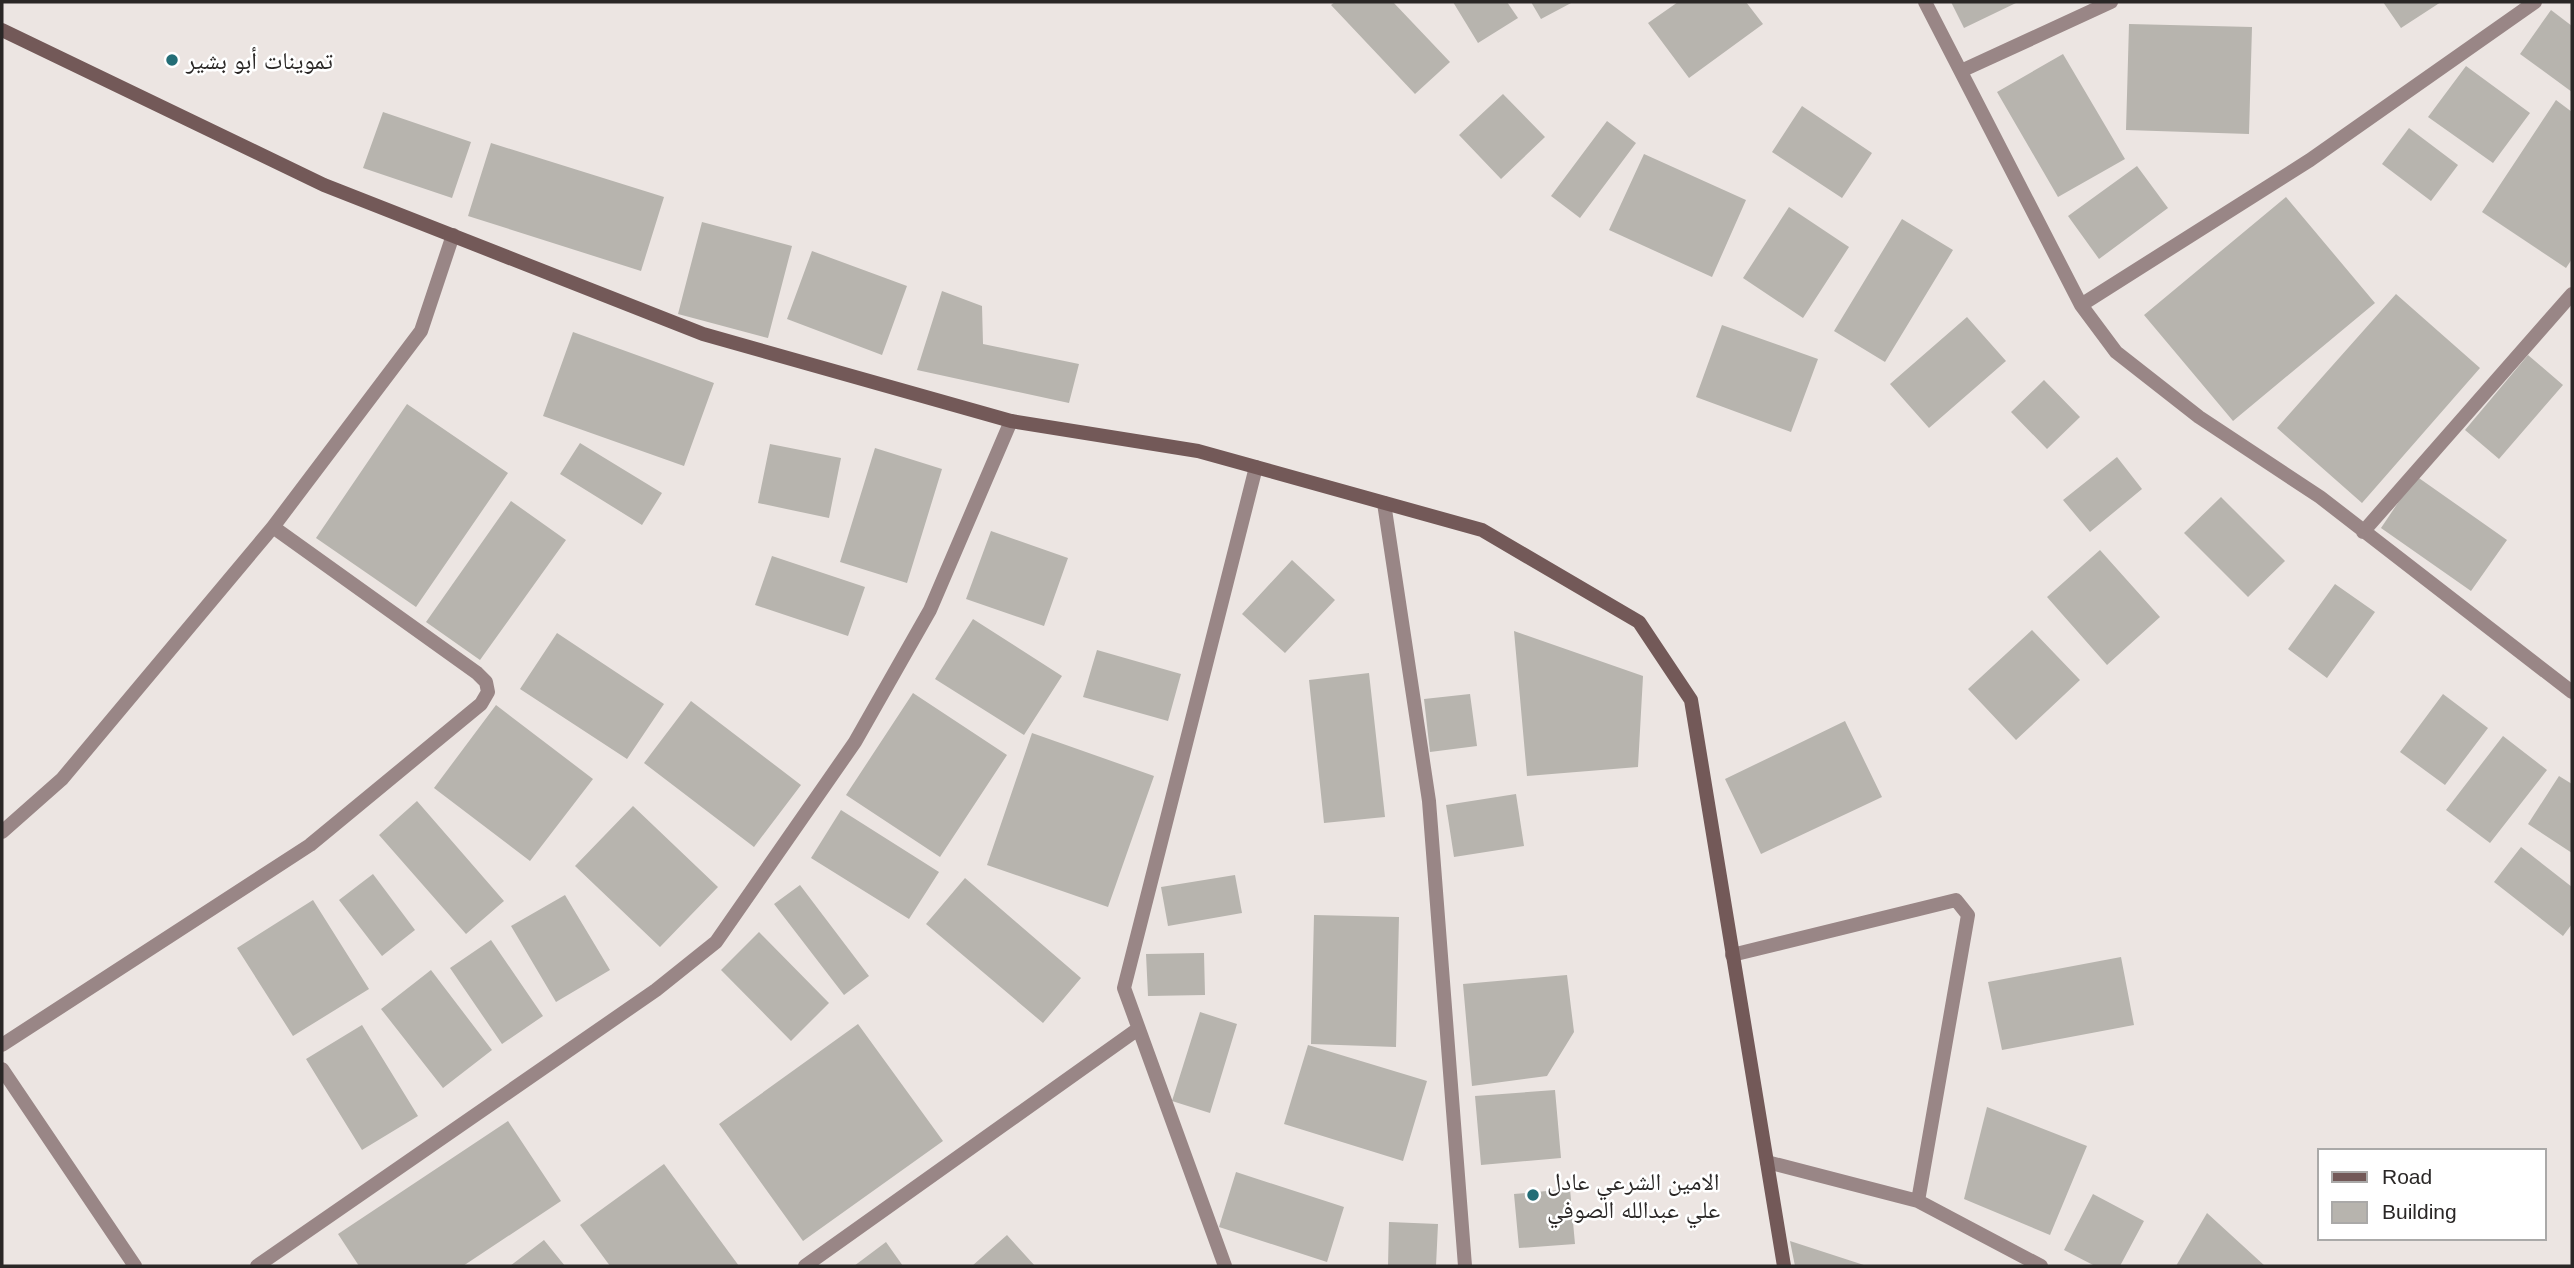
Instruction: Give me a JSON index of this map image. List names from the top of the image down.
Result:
{
  "places": ["تموينات أبو بشير", "الامين الشرعي عادل علي عبدالله الصوفي"],
  "legend": ["Road", "Building"]
}
